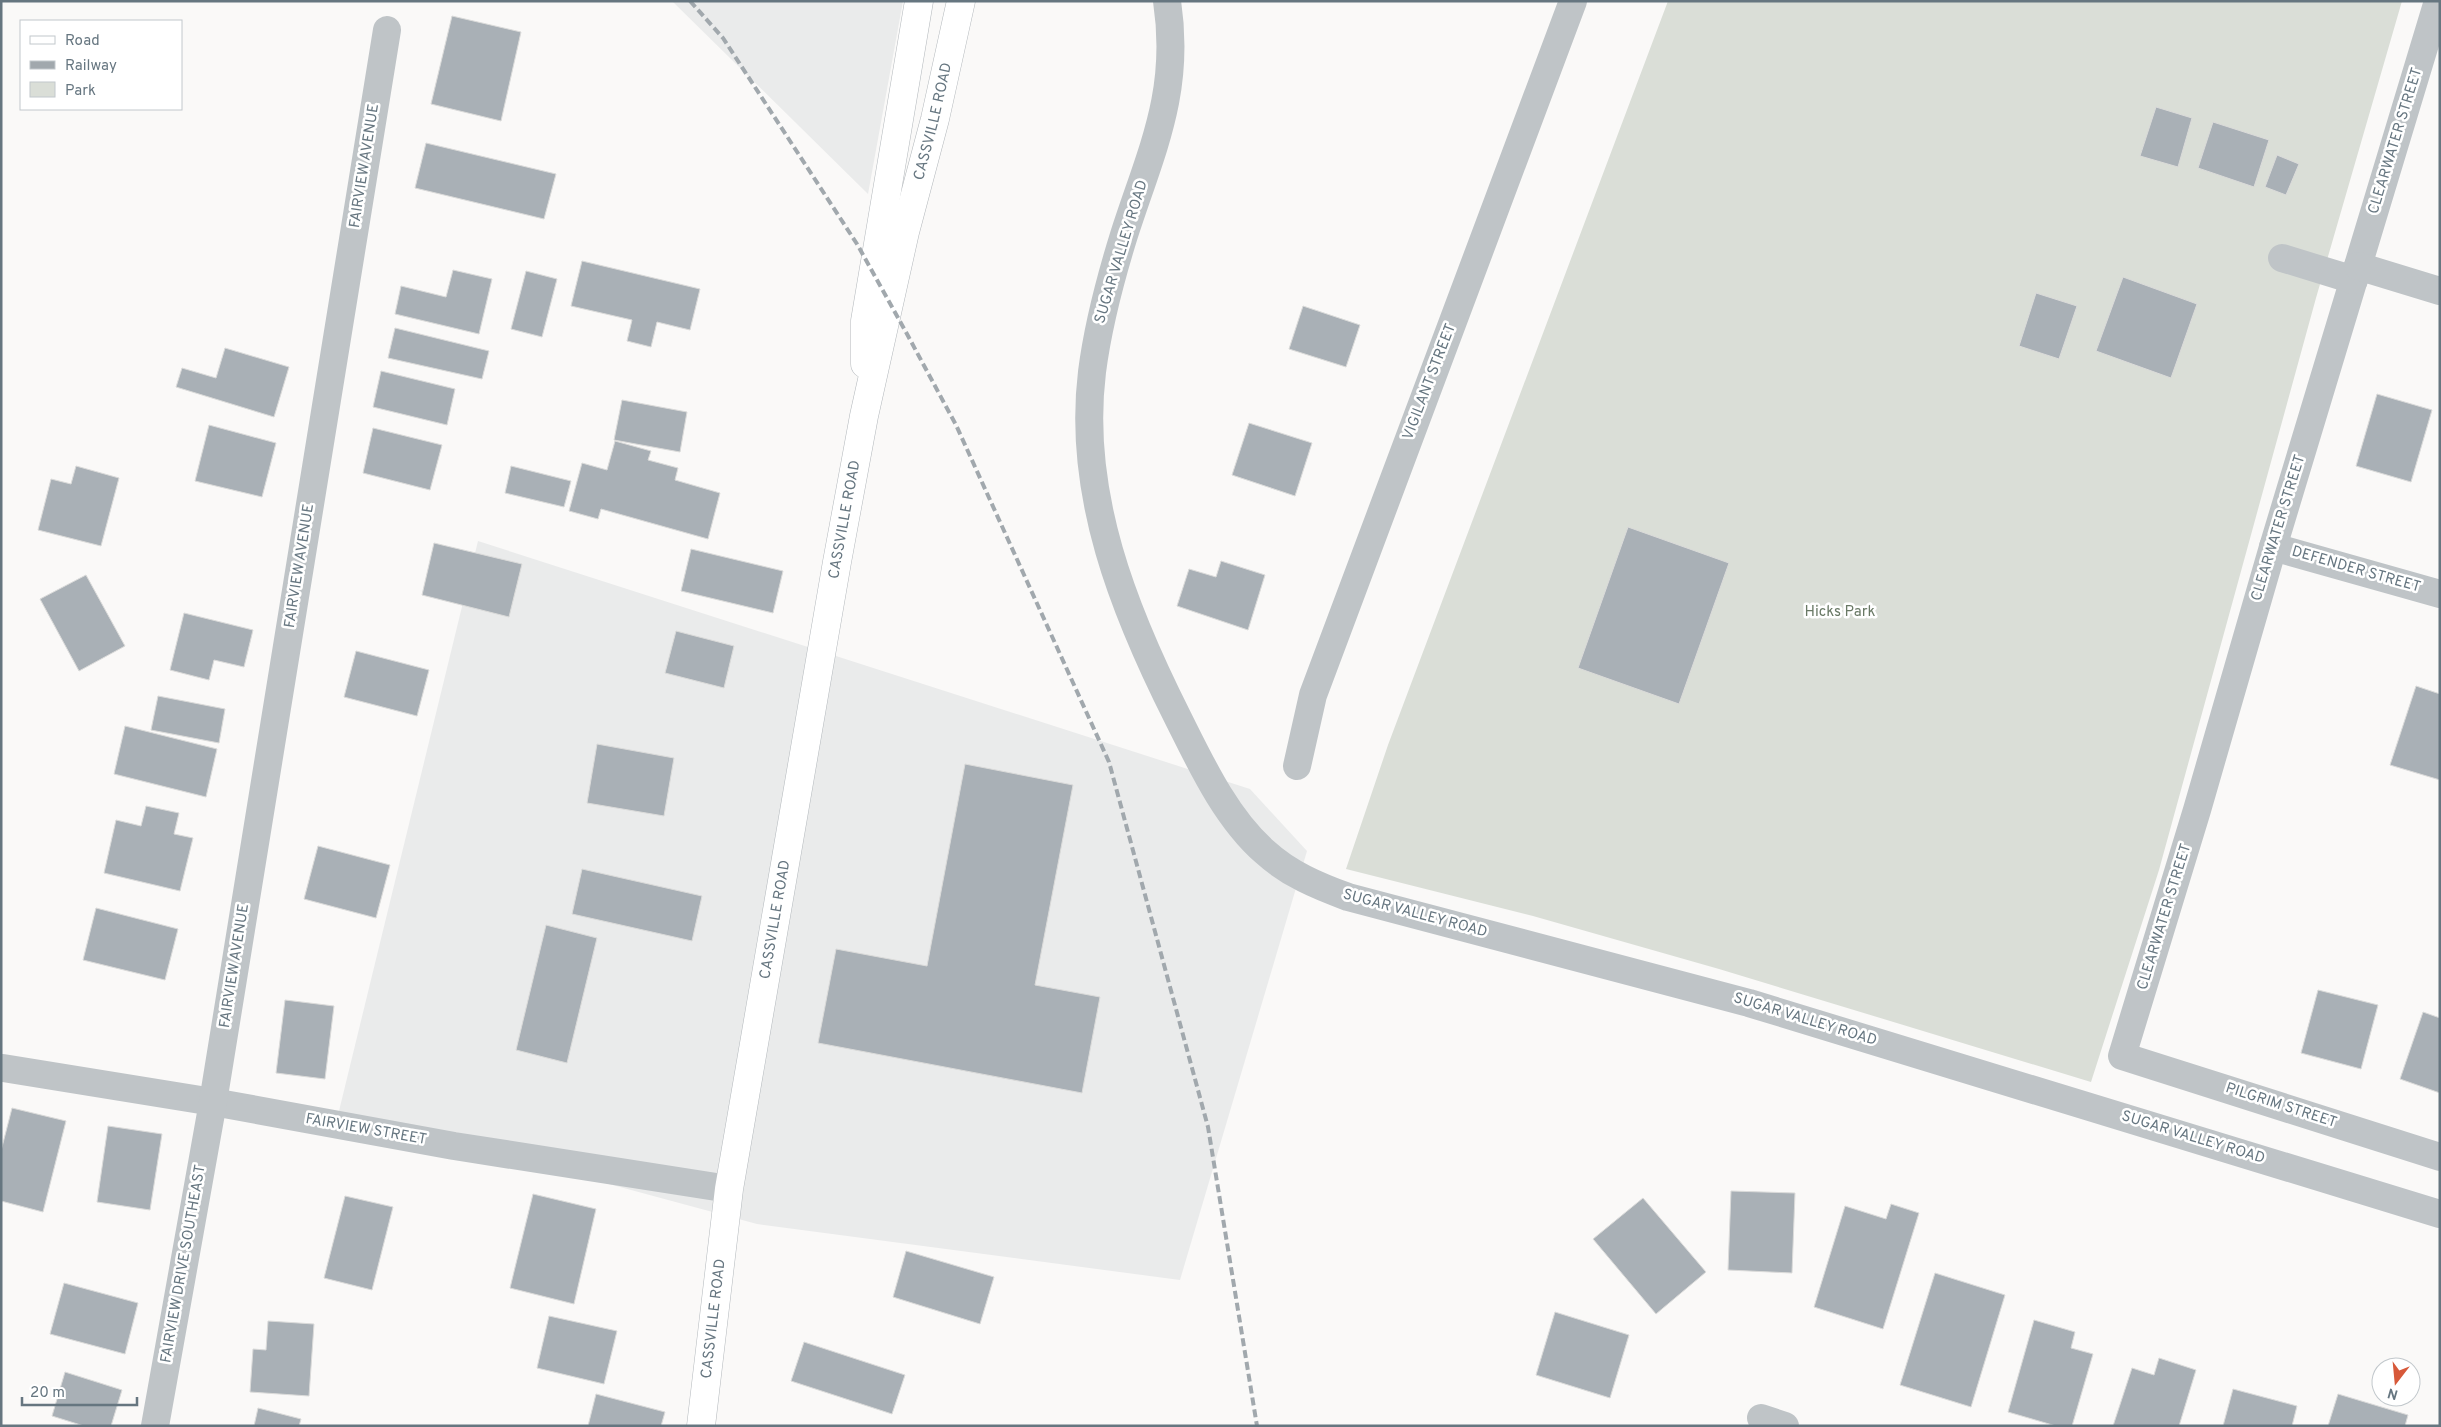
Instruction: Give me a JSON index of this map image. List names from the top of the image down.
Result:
{
  "streets": {
    "main road": ["CASSVILLE ROAD"],
    "street": [
      "CLEARWATER STREET",
      "FAIRVIEW AVENUE",
      "SUGAR VALLEY ROAD",
      "VIGILANT STREET",
      "DEFENDER STREET",
      "PILGRIM STREET",
      "FAIRVIEW STREET",
      "FAIRVIEW DRIVE SOUTHEAST"
    ]
  },
  "crossings": [
    ["CASSVILLE ROAD", "FAIRVIEW STREET"],
    ["CLEARWATER STREET", "DEFENDER STREET"],
    ["CLEARWATER STREET", "PILGRIM STREET"],
    ["FAIRVIEW AVENUE", "FAIRVIEW STREET"],
    ["FAIRVIEW AVENUE", "FAIRVIEW DRIVE SOUTHEAST"],
    ["FAIRVIEW STREET", "FAIRVIEW DRIVE SOUTHEAST"]
  ],
  "parks": ["Hicks Park"],
  "legend": ["Road", "Railway", "Park"],
  "scale_bar": "20 m",
  "north": "bottom"
}
